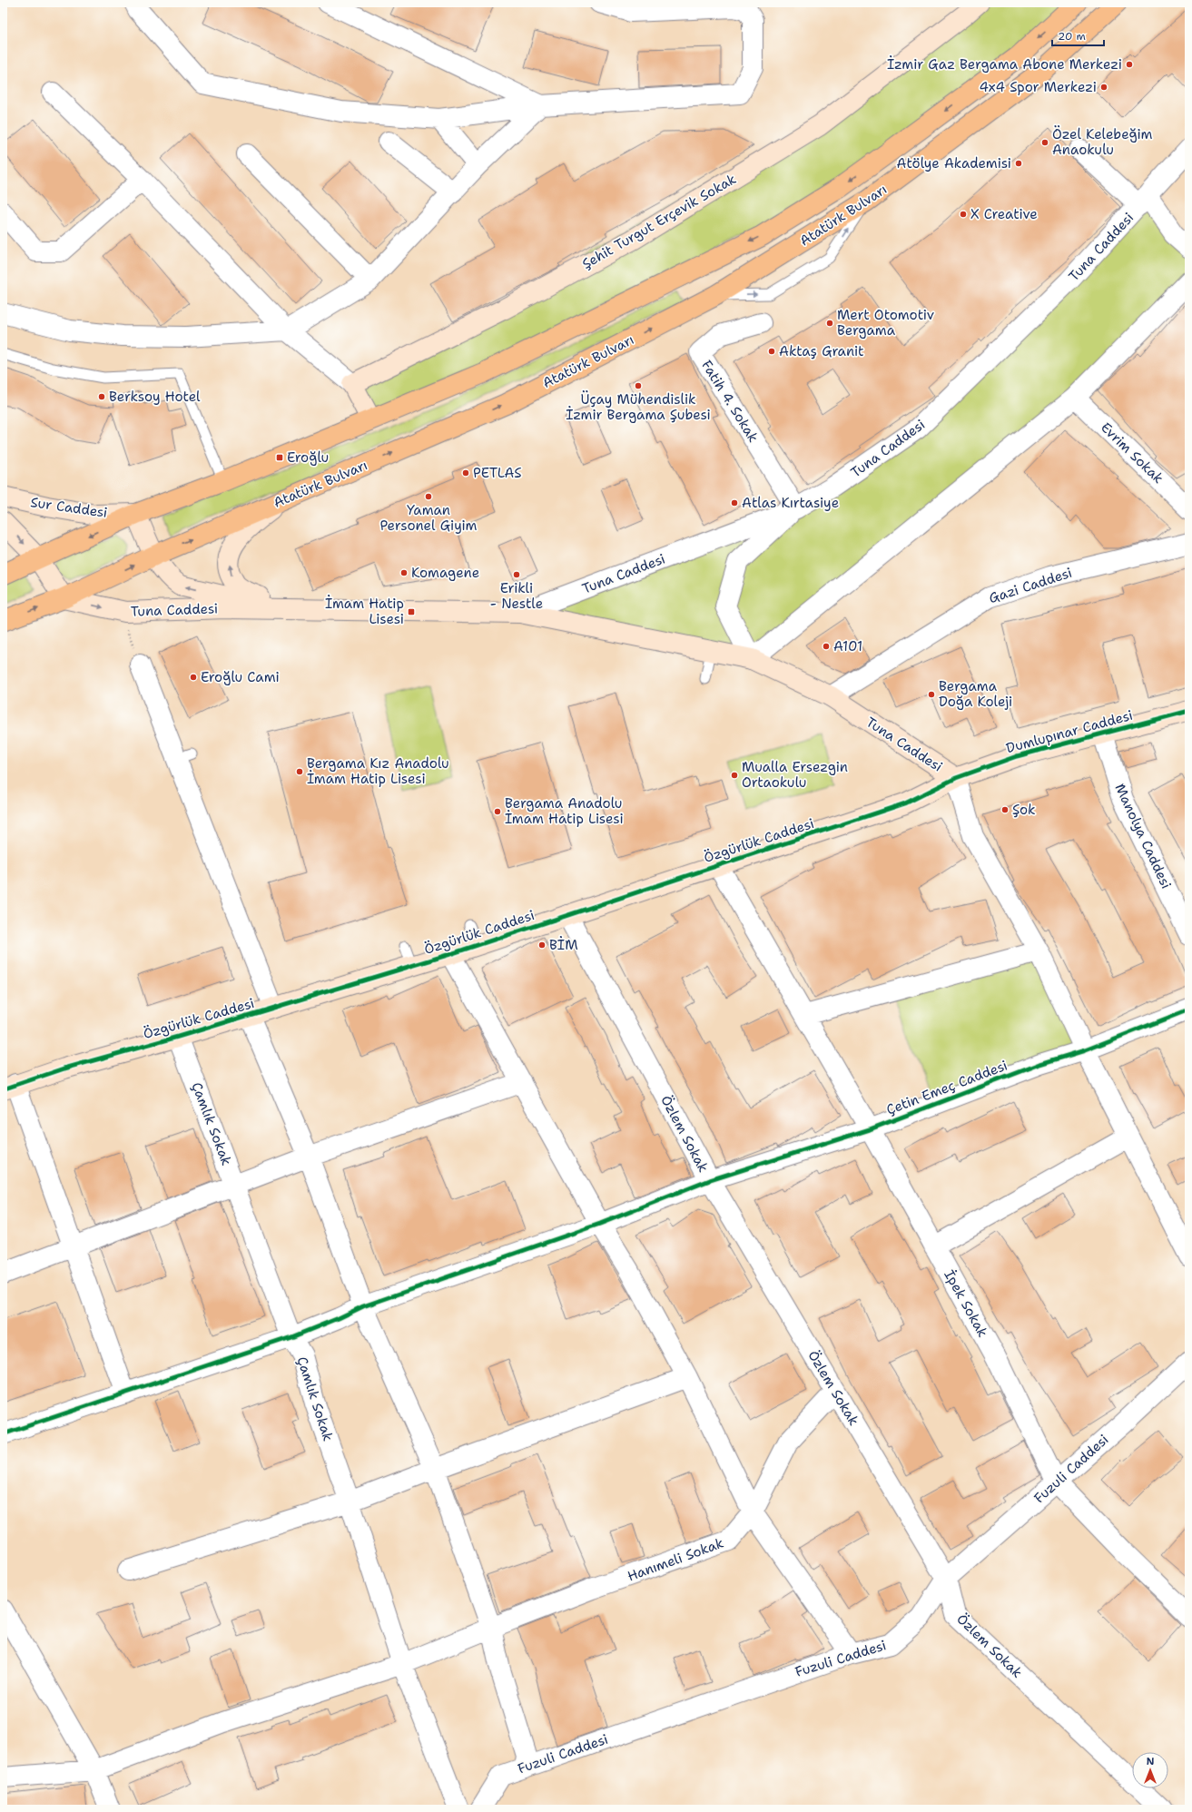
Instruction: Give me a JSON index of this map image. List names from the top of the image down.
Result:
{
  "streets": {
    "main road": [
      "Atatürk Bulvarı",
      "Şehit Turgut Erçevik Sokak",
      "Tuna Caddesi",
      "Sur Caddesi",
      "Dumlupınar Caddesi",
      "Özgürlük Caddesi"
    ],
    "street": [
      "Fatih 4. Sokak",
      "Evrim Sokak",
      "Gazi Caddesi",
      "Manolya Caddesi",
      "Çetin Emeç Caddesi",
      "Çamlık Sokak",
      "Özlem Sokak",
      "İpek Sokak",
      "Fuzuli Caddesi",
      "Hanımeli Sokak"
    ]
  },
  "crossings": [
    ["Atatürk Bulvarı", "Tuna Caddesi"],
    ["Atatürk Bulvarı", "Sur Caddesi"],
    ["Tuna Caddesi", "Fatih 4. Sokak"],
    ["Tuna Caddesi", "Sur Caddesi"],
    ["Tuna Caddesi", "Gazi Caddesi"],
    ["Tuna Caddesi", "Dumlupınar Caddesi"],
    ["Tuna Caddesi", "Özgürlük Caddesi"],
    ["Dumlupınar Caddesi", "Manolya Caddesi"],
    ["Dumlupınar Caddesi", "Özgürlük Caddesi"],
    ["Özgürlük Caddesi", "Çamlık Sokak"],
    ["Özgürlük Caddesi", "Özlem Sokak"],
    ["Özgürlük Caddesi", "İpek Sokak"],
    ["Çetin Emeç Caddesi", "Çamlık Sokak"],
    ["Çetin Emeç Caddesi", "Özlem Sokak"],
    ["Çetin Emeç Caddesi", "İpek Sokak"],
    ["Çamlık Sokak", "Hanımeli Sokak"],
    ["Özlem Sokak", "Fuzuli Caddesi"],
    ["Özlem Sokak", "Hanımeli Sokak"],
    ["İpek Sokak", "Fuzuli Caddesi"]
  ],
  "places": {
    "other": [
      "İzmir Gaz Bergama Abone Merkezi",
      "4x4 Spor Merkezi",
      "Özel Kelebeğim Anaokulu",
      "Atölye Akademisi",
      "X Creative",
      "Mert Otomotiv Bergama",
      "Aktaş Granit",
      "Üçay Mühendislik İzmir Bergama Şubesi",
      "Berksoy Hotel",
      "PETLAS",
      "Yaman Personel Giyim",
      "Atlas Kırtasiye",
      "Komagene",
      "Erikli - Nestle",
      "A101",
      "Eroğlu Cami",
      "Bergama Doğa Koleji",
      "Bergama Kız Anadolu İmam Hatip Lisesi",
      "Mualla Ersezgin Ortaokulu",
      "Şok",
      "Bergama Anadolu İmam Hatip Lisesi",
      "BİM"
    ],
    "transit": ["Eroğlu", "İmam Hatip Lisesi"]
  },
  "scale_bar": "20 m",
  "north": "top"
}
